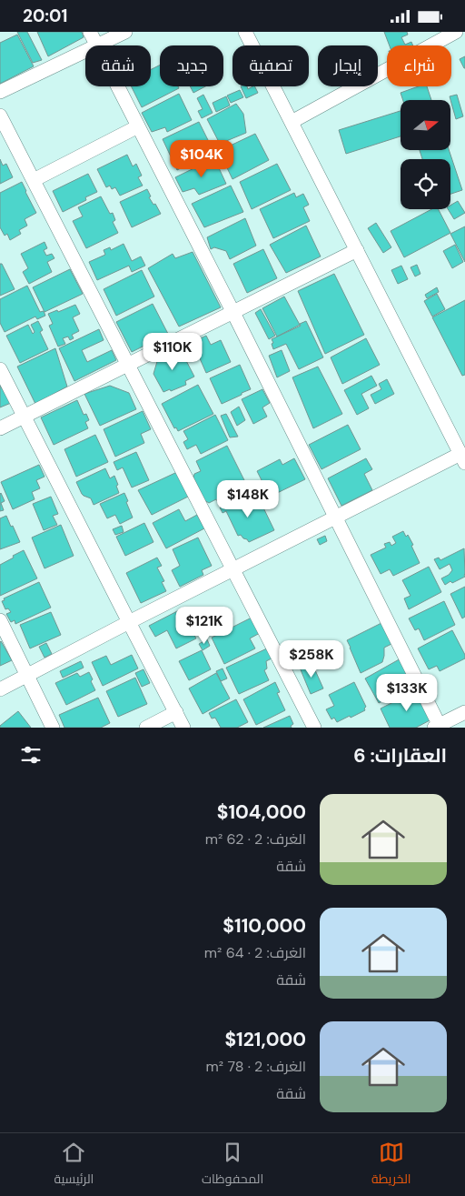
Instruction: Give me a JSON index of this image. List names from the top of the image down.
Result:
{
  "north": "right",
  "page": {
    "status": "20:01",
    "chip": [
      "شراء",
      "إيجار",
      "تصفية",
      "جديد",
      "شقة"
    ],
    "price": [
      "$104K",
      "$110K",
      "$148K",
      "$121K",
      "$258K",
      "$133K"
    ],
    "heading": "العقارات: 6",
    "list": [
      {
        "name": "$104,000",
        "note": "الغرف: 2 · 62 m² · شقة"
      },
      {
        "name": "$110,000",
        "note": "الغرف: 2 · 64 m² · شقة"
      },
      {
        "name": "$121,000",
        "note": "الغرف: 2 · 78 m² · شقة"
      }
    ],
    "tabs": ["الخريطة", "المحفوظات", "الرئيسية"]
  }
}
